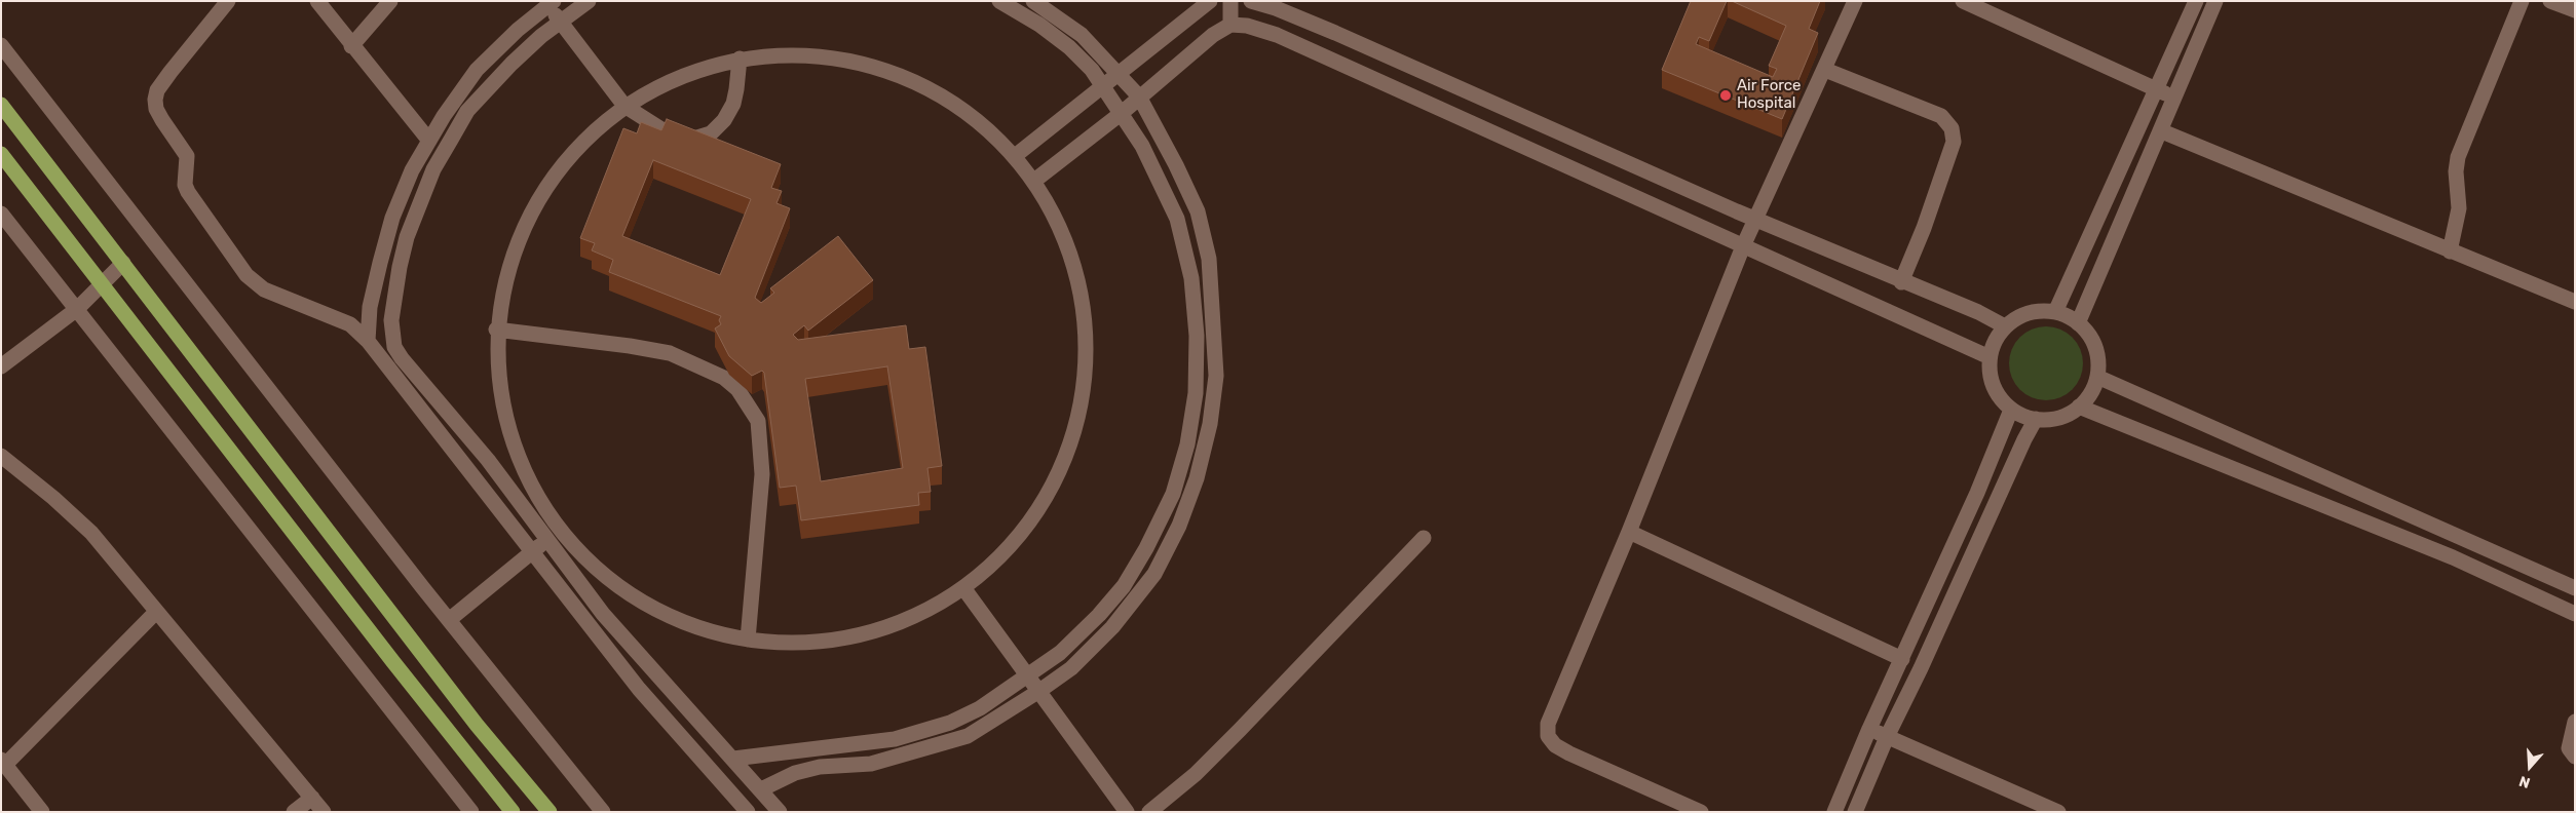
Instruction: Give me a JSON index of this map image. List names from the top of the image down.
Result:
{
  "places": ["Air Force Hospital"],
  "north": "bottom"
}
